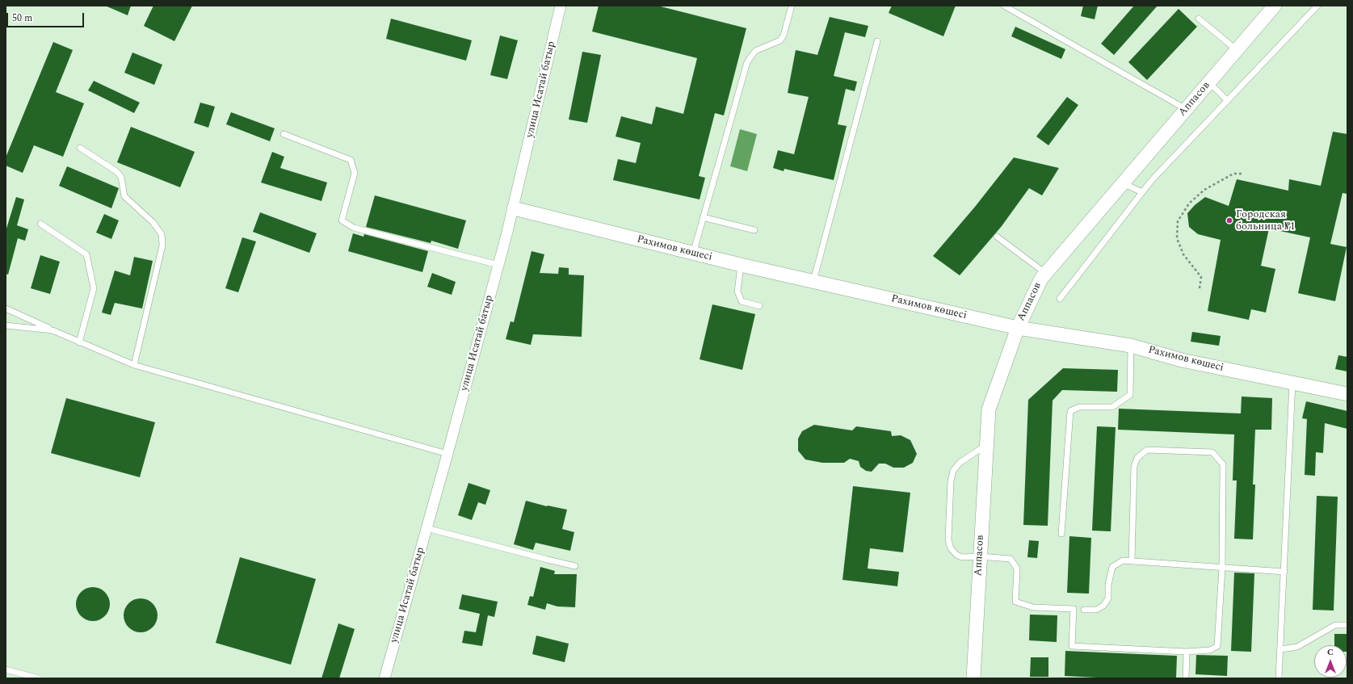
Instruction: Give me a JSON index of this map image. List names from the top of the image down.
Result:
{
  "streets": {
    "street": ["улица Исатай батыр", "Аппасов", "Рахимов көшесі"]
  },
  "crossings": [
    ["улица Исатай батыр", "Рахимов көшесі"],
    ["Аппасов", "Рахимов көшесі"]
  ],
  "places": ["Городская больница №1"],
  "scale_bar": "50 m",
  "north": "top"
}
